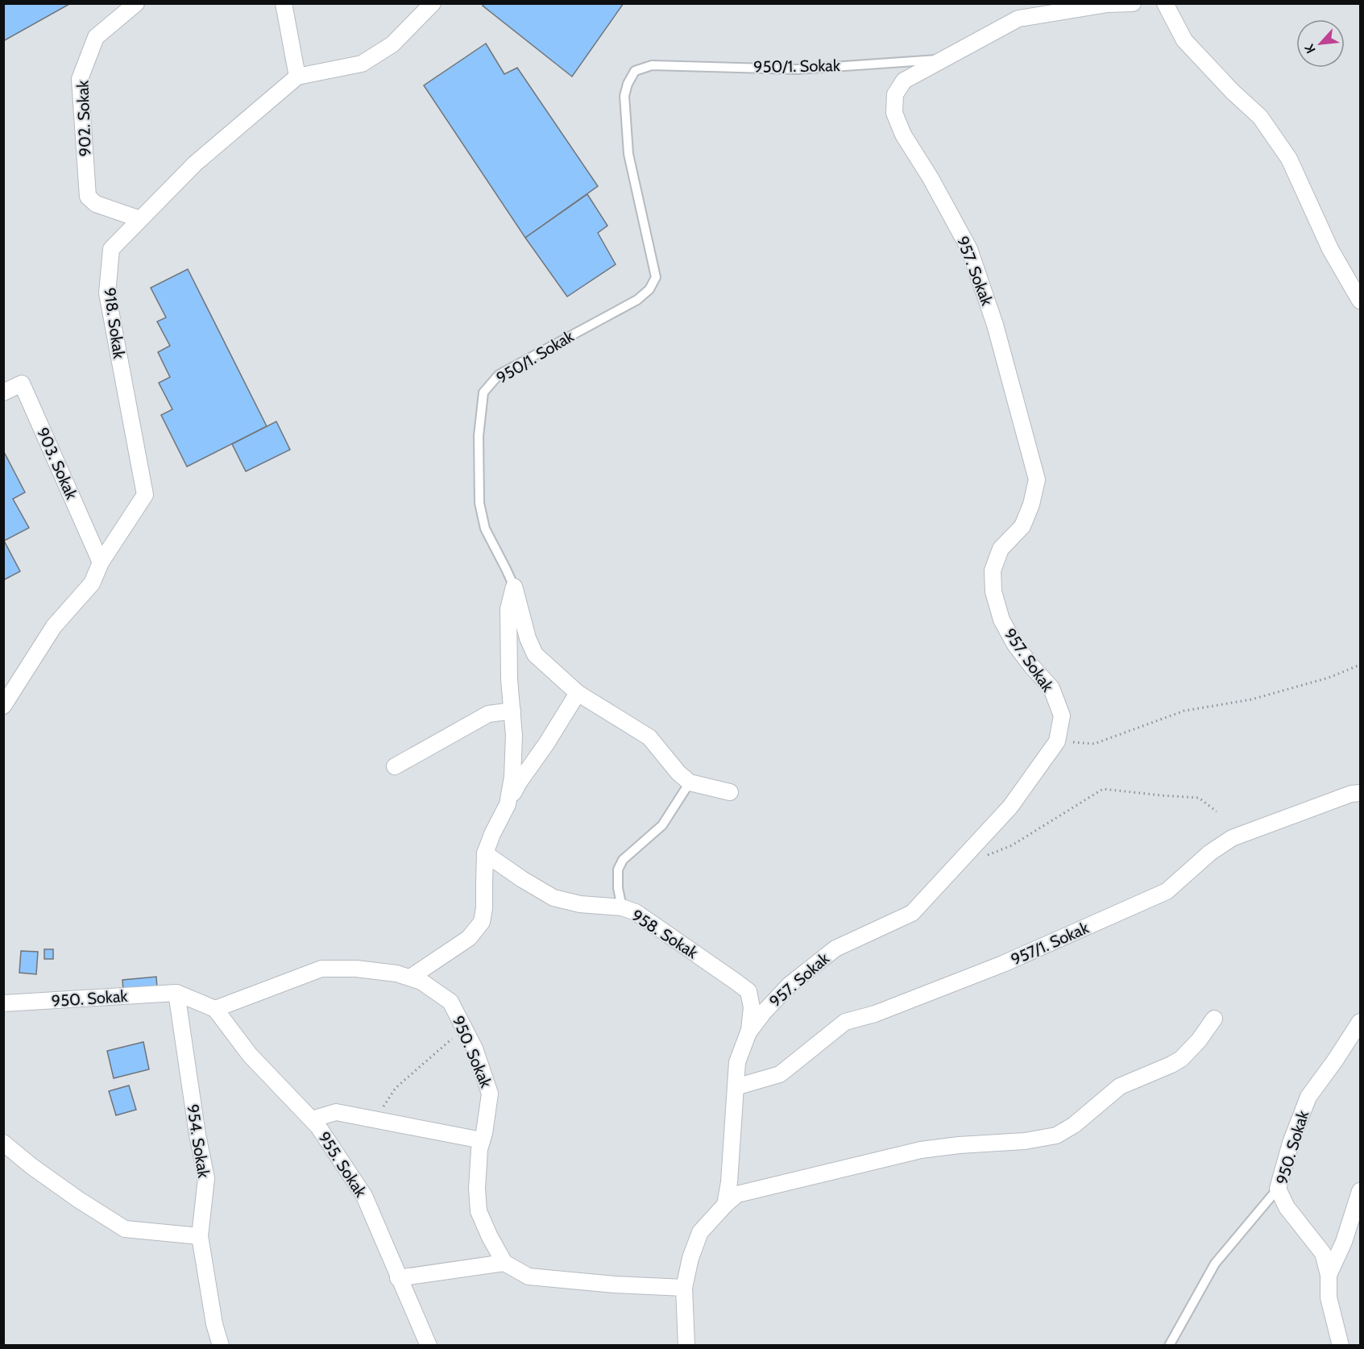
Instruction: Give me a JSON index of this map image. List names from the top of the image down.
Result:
{
  "streets": {
    "street": [
      "902. Sokak",
      "957. Sokak",
      "918. Sokak",
      "903. Sokak",
      "958. Sokak",
      "957/1. Sokak",
      "950. Sokak",
      "954. Sokak",
      "955. Sokak"
    ],
    "lane": ["950/1. Sokak"]
  },
  "crossings": [
    ["950/1. Sokak", "957. Sokak"],
    ["902. Sokak", "918. Sokak"],
    ["957. Sokak", "958. Sokak"],
    ["957. Sokak", "957/1. Sokak"],
    ["918. Sokak", "903. Sokak"],
    ["950. Sokak", "954. Sokak"],
    ["950. Sokak", "955. Sokak"]
  ],
  "north": "bottom left"
}
